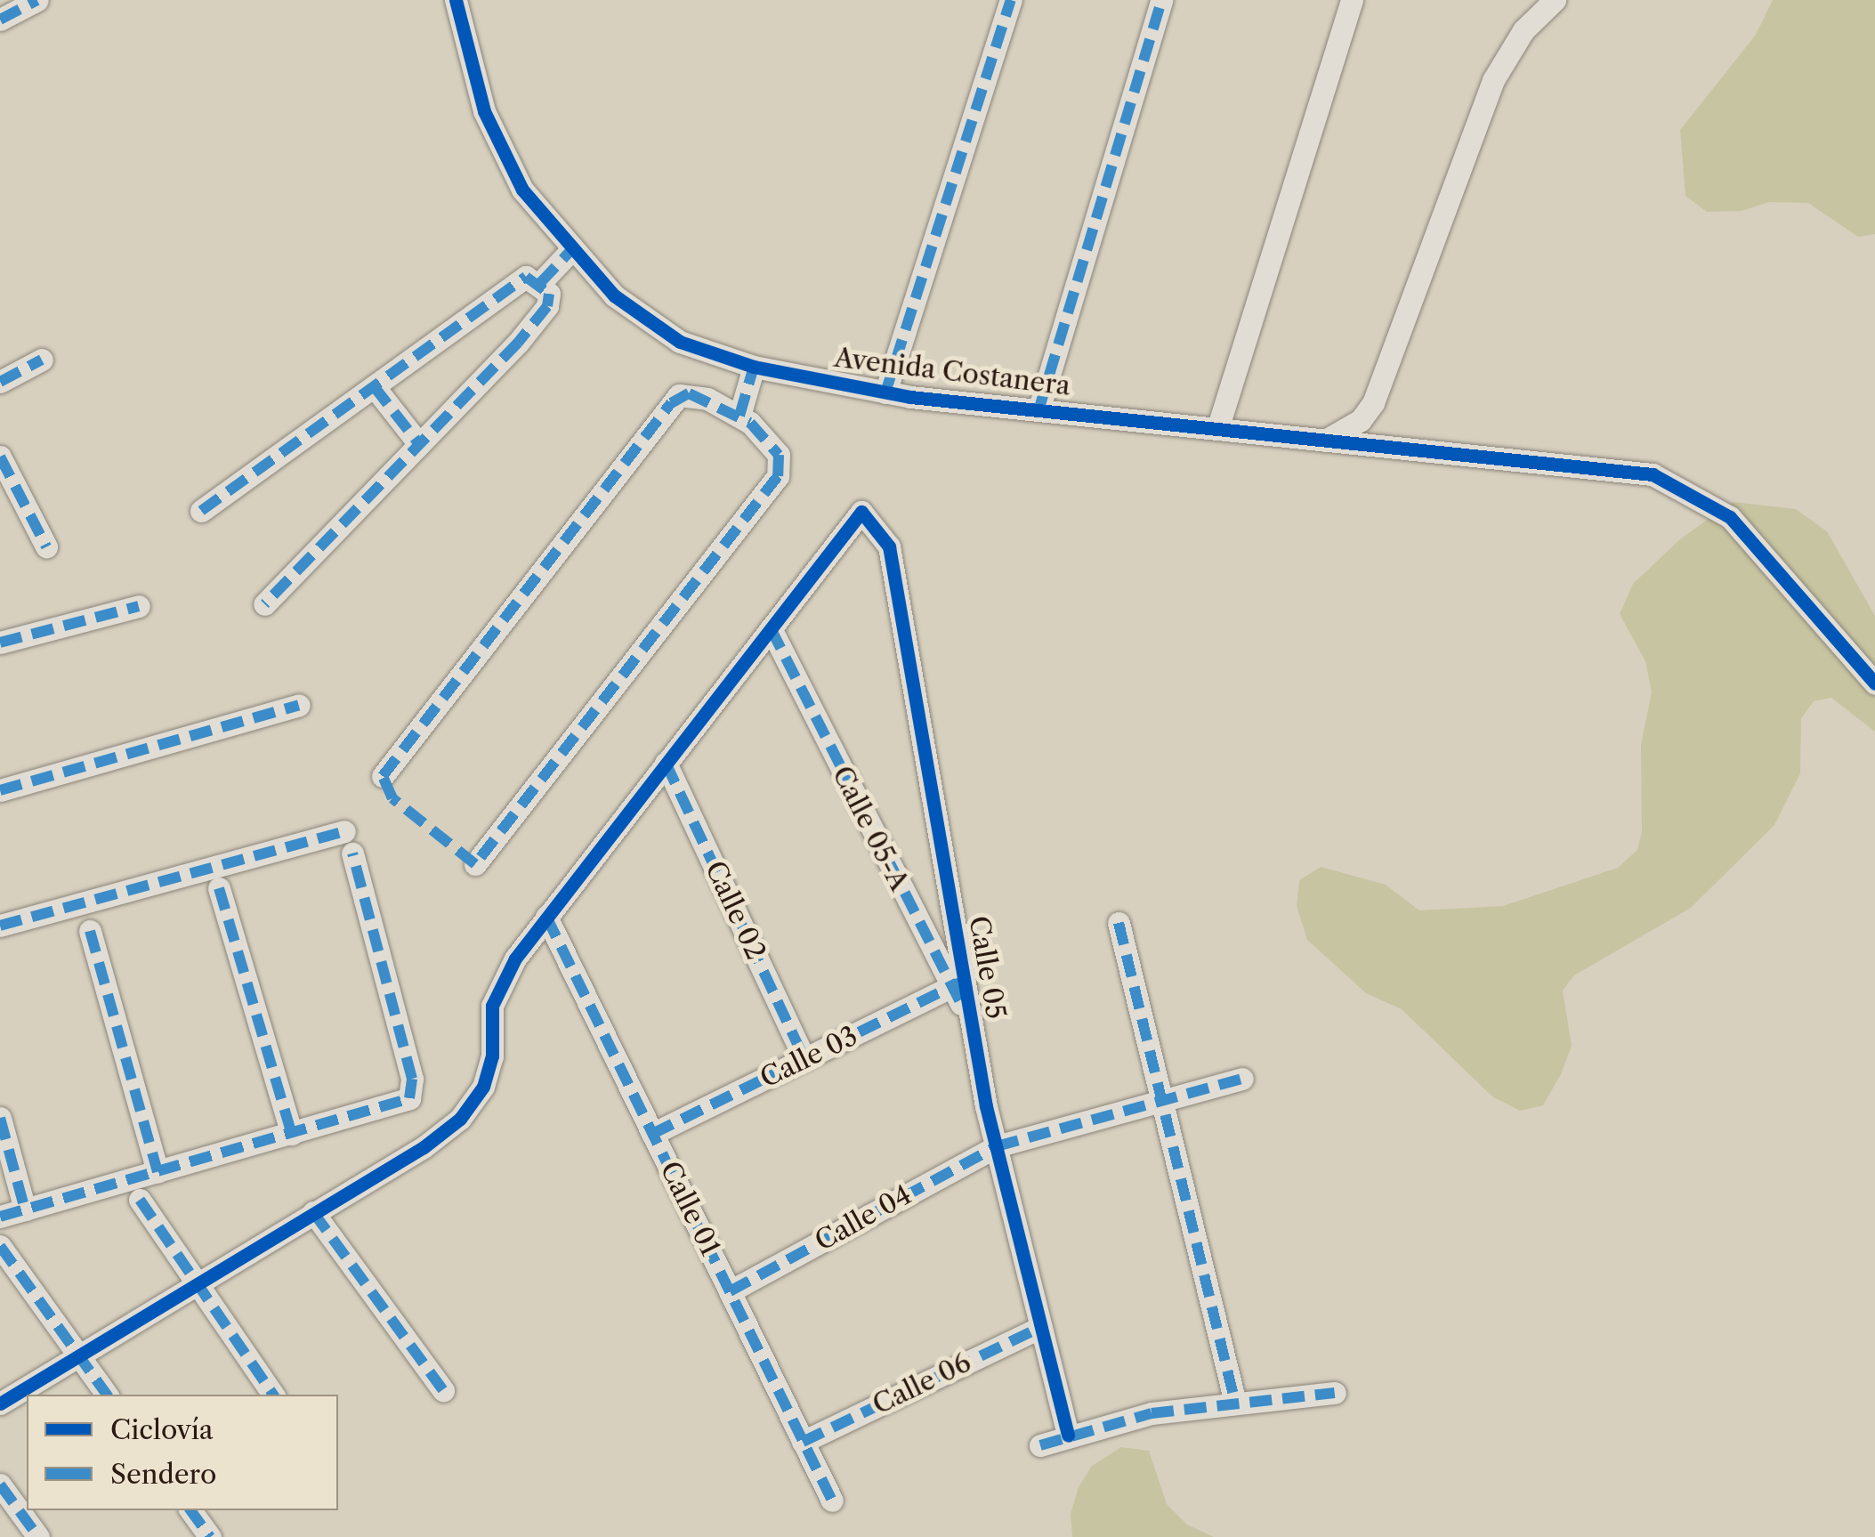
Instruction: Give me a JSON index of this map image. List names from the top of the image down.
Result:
{
  "streets": {
    "street": [
      "Avenida Costanera",
      "Calle 05-A",
      "Calle 02",
      "Calle 05",
      "Calle 03",
      "Calle 01",
      "Calle 04",
      "Calle 06"
    ]
  },
  "crossings": [
    ["Calle 05-A", "Calle 05"],
    ["Calle 05-A", "Calle 03"],
    ["Calle 02", "Calle 03"],
    ["Calle 05", "Calle 03"],
    ["Calle 05", "Calle 04"],
    ["Calle 05", "Calle 06"],
    ["Calle 03", "Calle 01"],
    ["Calle 01", "Calle 04"],
    ["Calle 01", "Calle 06"]
  ],
  "legend": ["Ciclovía", "Sendero"]
}
